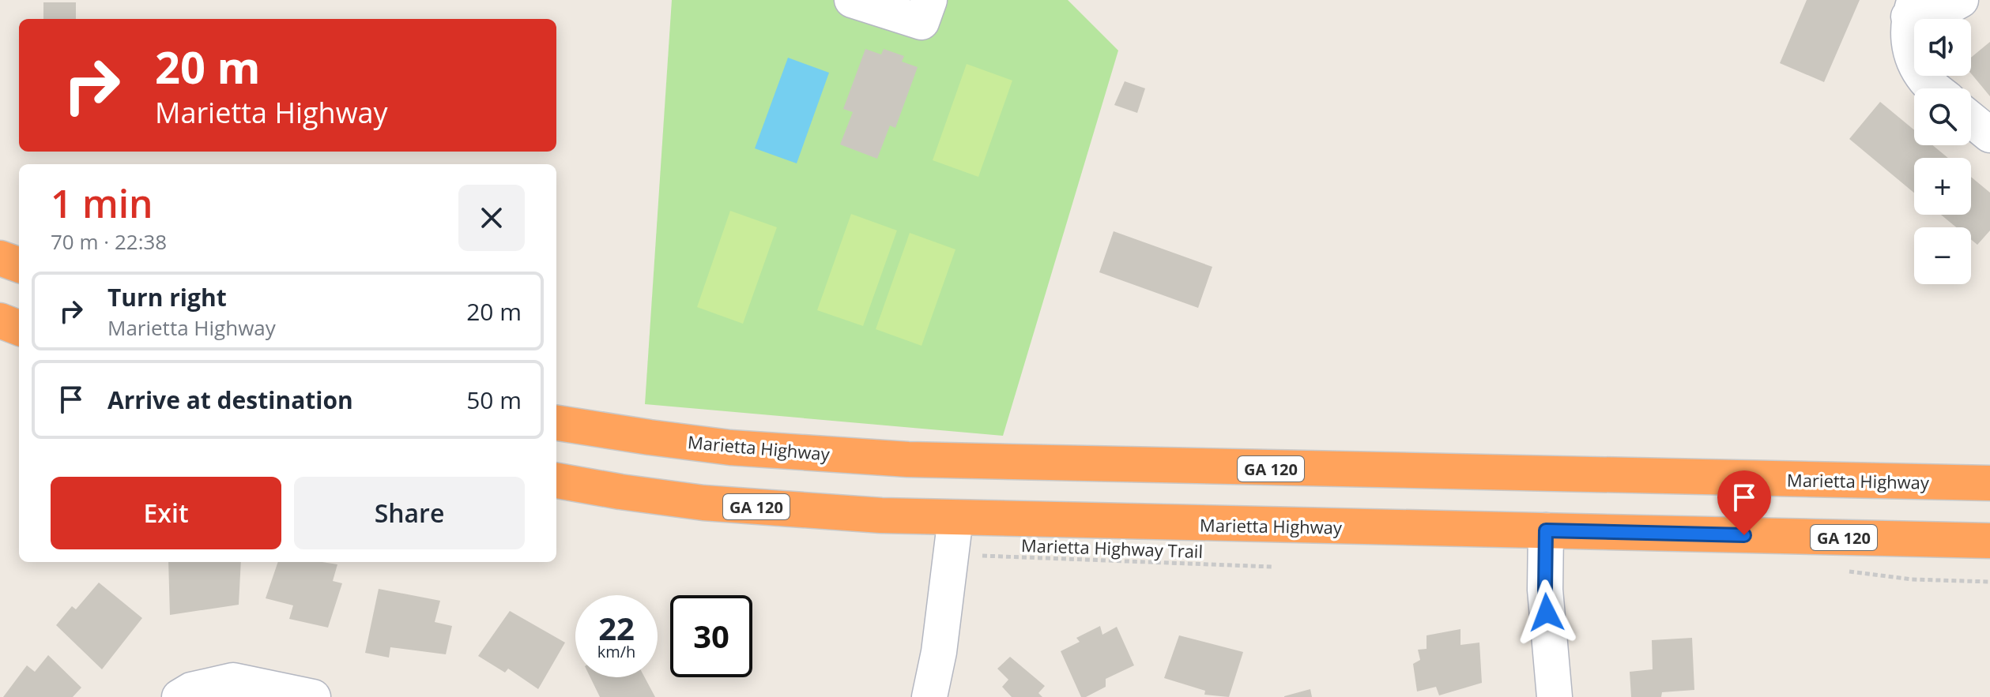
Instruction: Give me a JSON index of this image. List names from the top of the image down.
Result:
{
  "streets": {
    "highway": ["Marietta Highway", "GA 120"],
    "path": ["Marietta Highway Trail"]
  },
  "page": {
    "map_buttons": ["+", "−"],
    "turn": ["20 m", "Marietta Highway"],
    "heading": ["1 min", "70 m · 22:38"],
    "list": [
      {
        "name": "Turn right",
        "note": "Marietta Highway",
        "value": "20 m"
      },
      {
        "name": "Arrive at destination",
        "value": "50 m"
      }
    ],
    "buttons": ["Exit", "Share"],
    "speed": "22 km/h",
    "limit": "30"
  }
}
